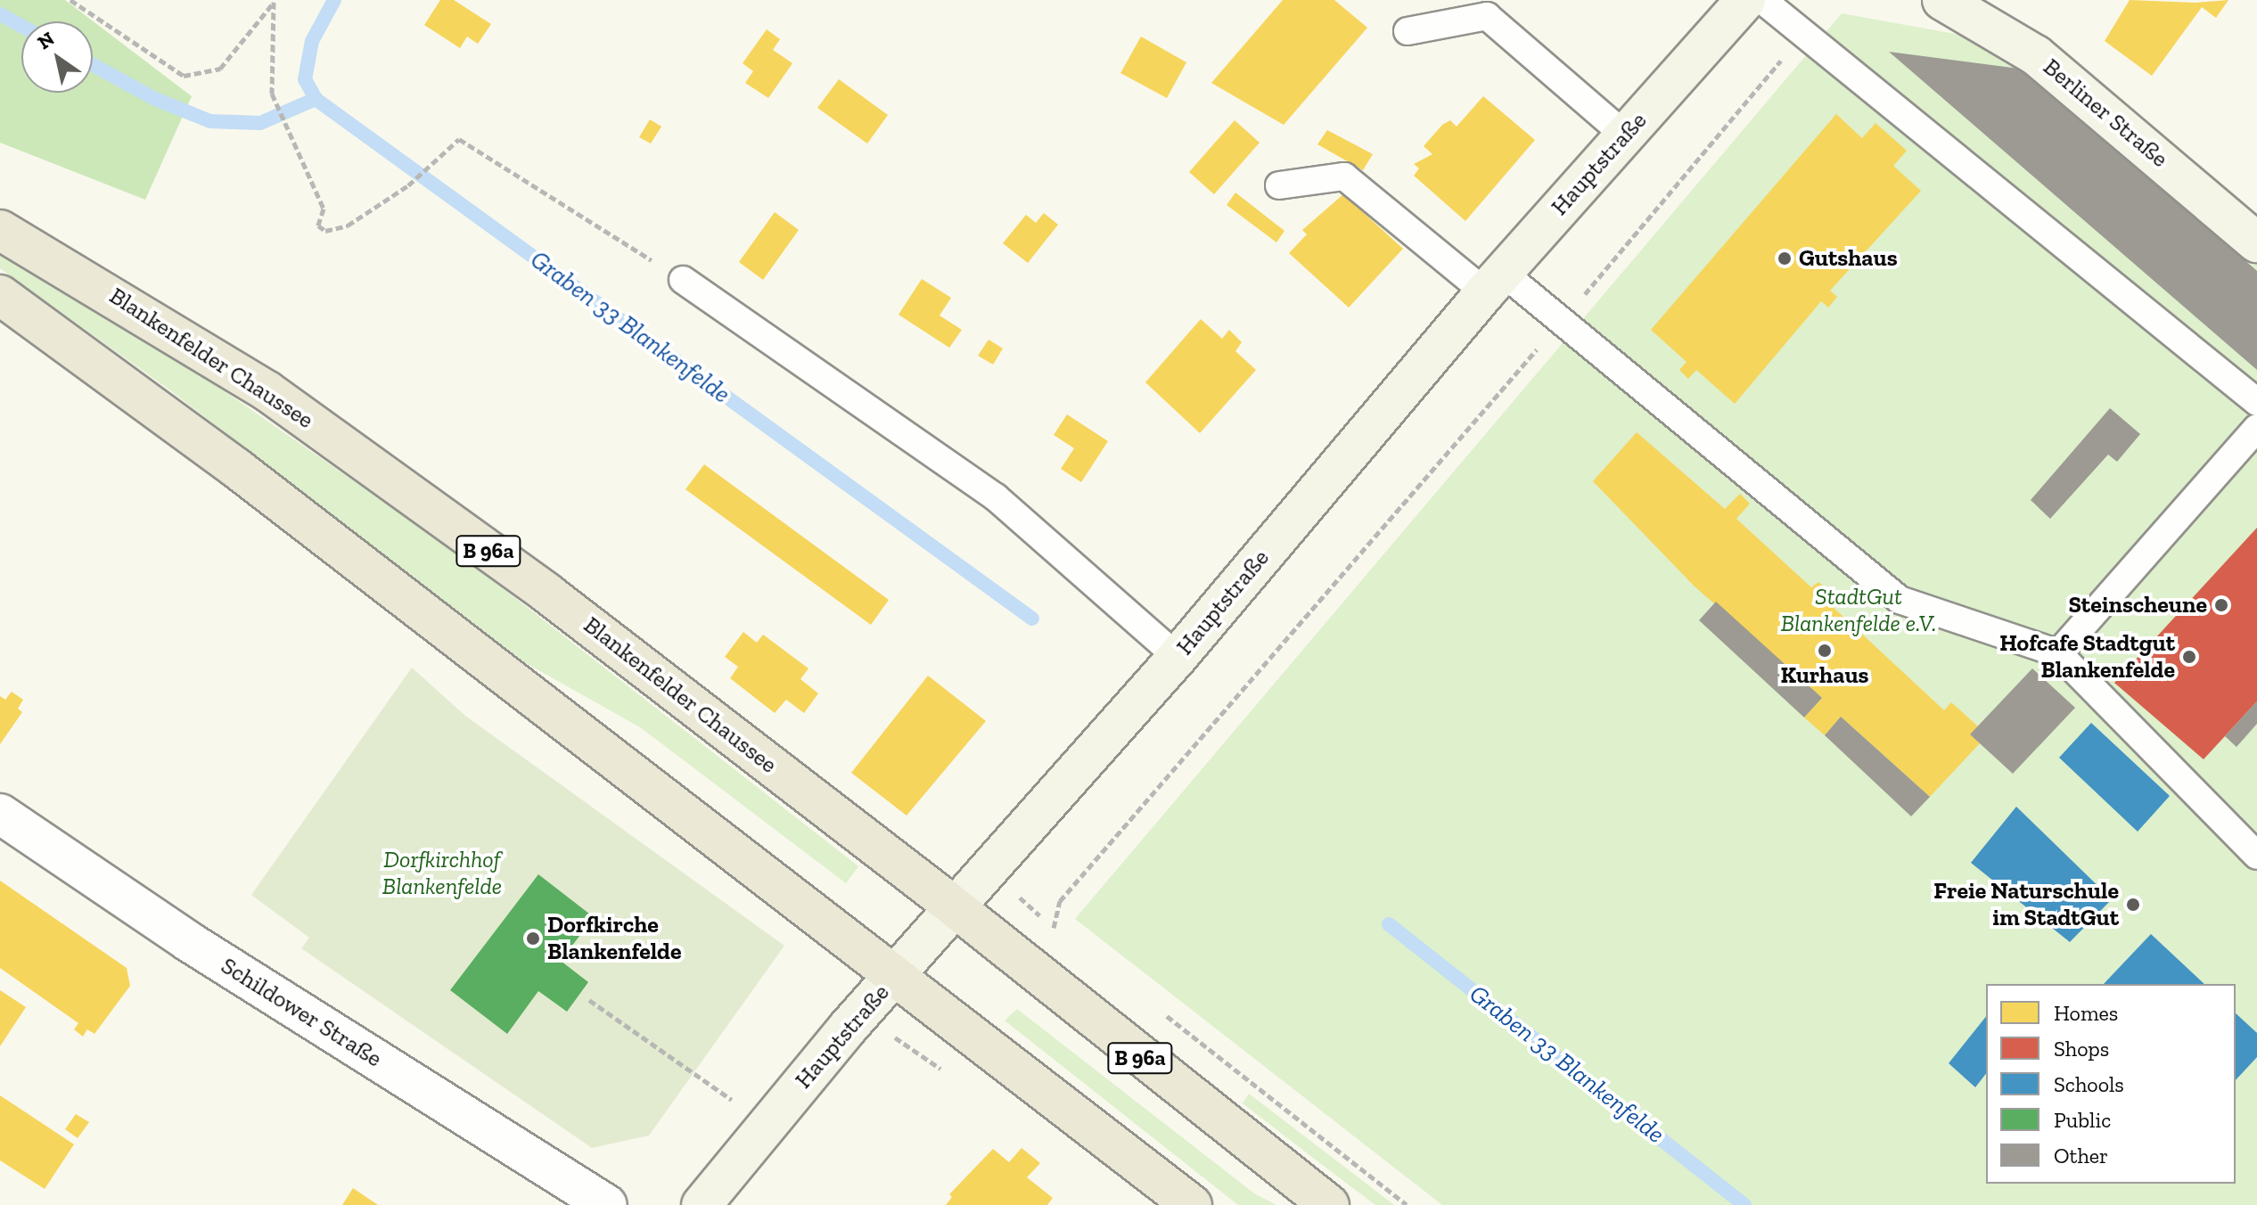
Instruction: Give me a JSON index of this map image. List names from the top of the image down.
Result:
{
  "streets": {
    "main road": ["Blankenfelder Chaussee", "B 96a"],
    "street": ["Berliner Straße", "Hauptstraße", "Schildower Straße"]
  },
  "crossings": [
    ["Hauptstraße", "Blankenfelder Chaussee"]
  ],
  "water": ["Graben 33 Blankenfelde"],
  "parks": ["StadtGut Blankenfelde e.V.", "Dorfkirchhof Blankenfelde"],
  "places": [
    "Gutshaus",
    "Steinscheune",
    "Kurhaus",
    "Hofcafe Stadtgut Blankenfelde",
    "Freie Naturschule im StadtGut",
    "Dorfkirche Blankenfelde"
  ],
  "legend": [
    "Homes",
    "Shops",
    "Schools",
    "Public",
    "Other"
  ],
  "north": "top left"
}
